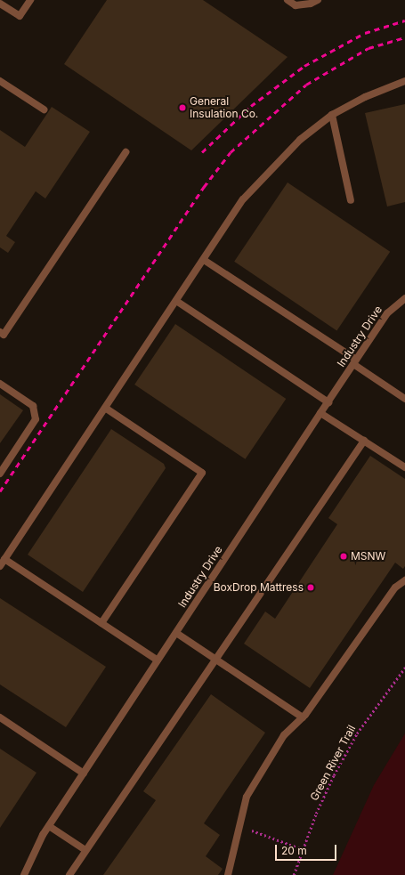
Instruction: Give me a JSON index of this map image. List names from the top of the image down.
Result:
{
  "streets": {
    "street": ["Industry Drive"],
    "path": ["Green River Trail"]
  },
  "places": ["General Insulation Co.", "MSNW", "BoxDrop Mattress"],
  "scale_bar": "20 m"
}
